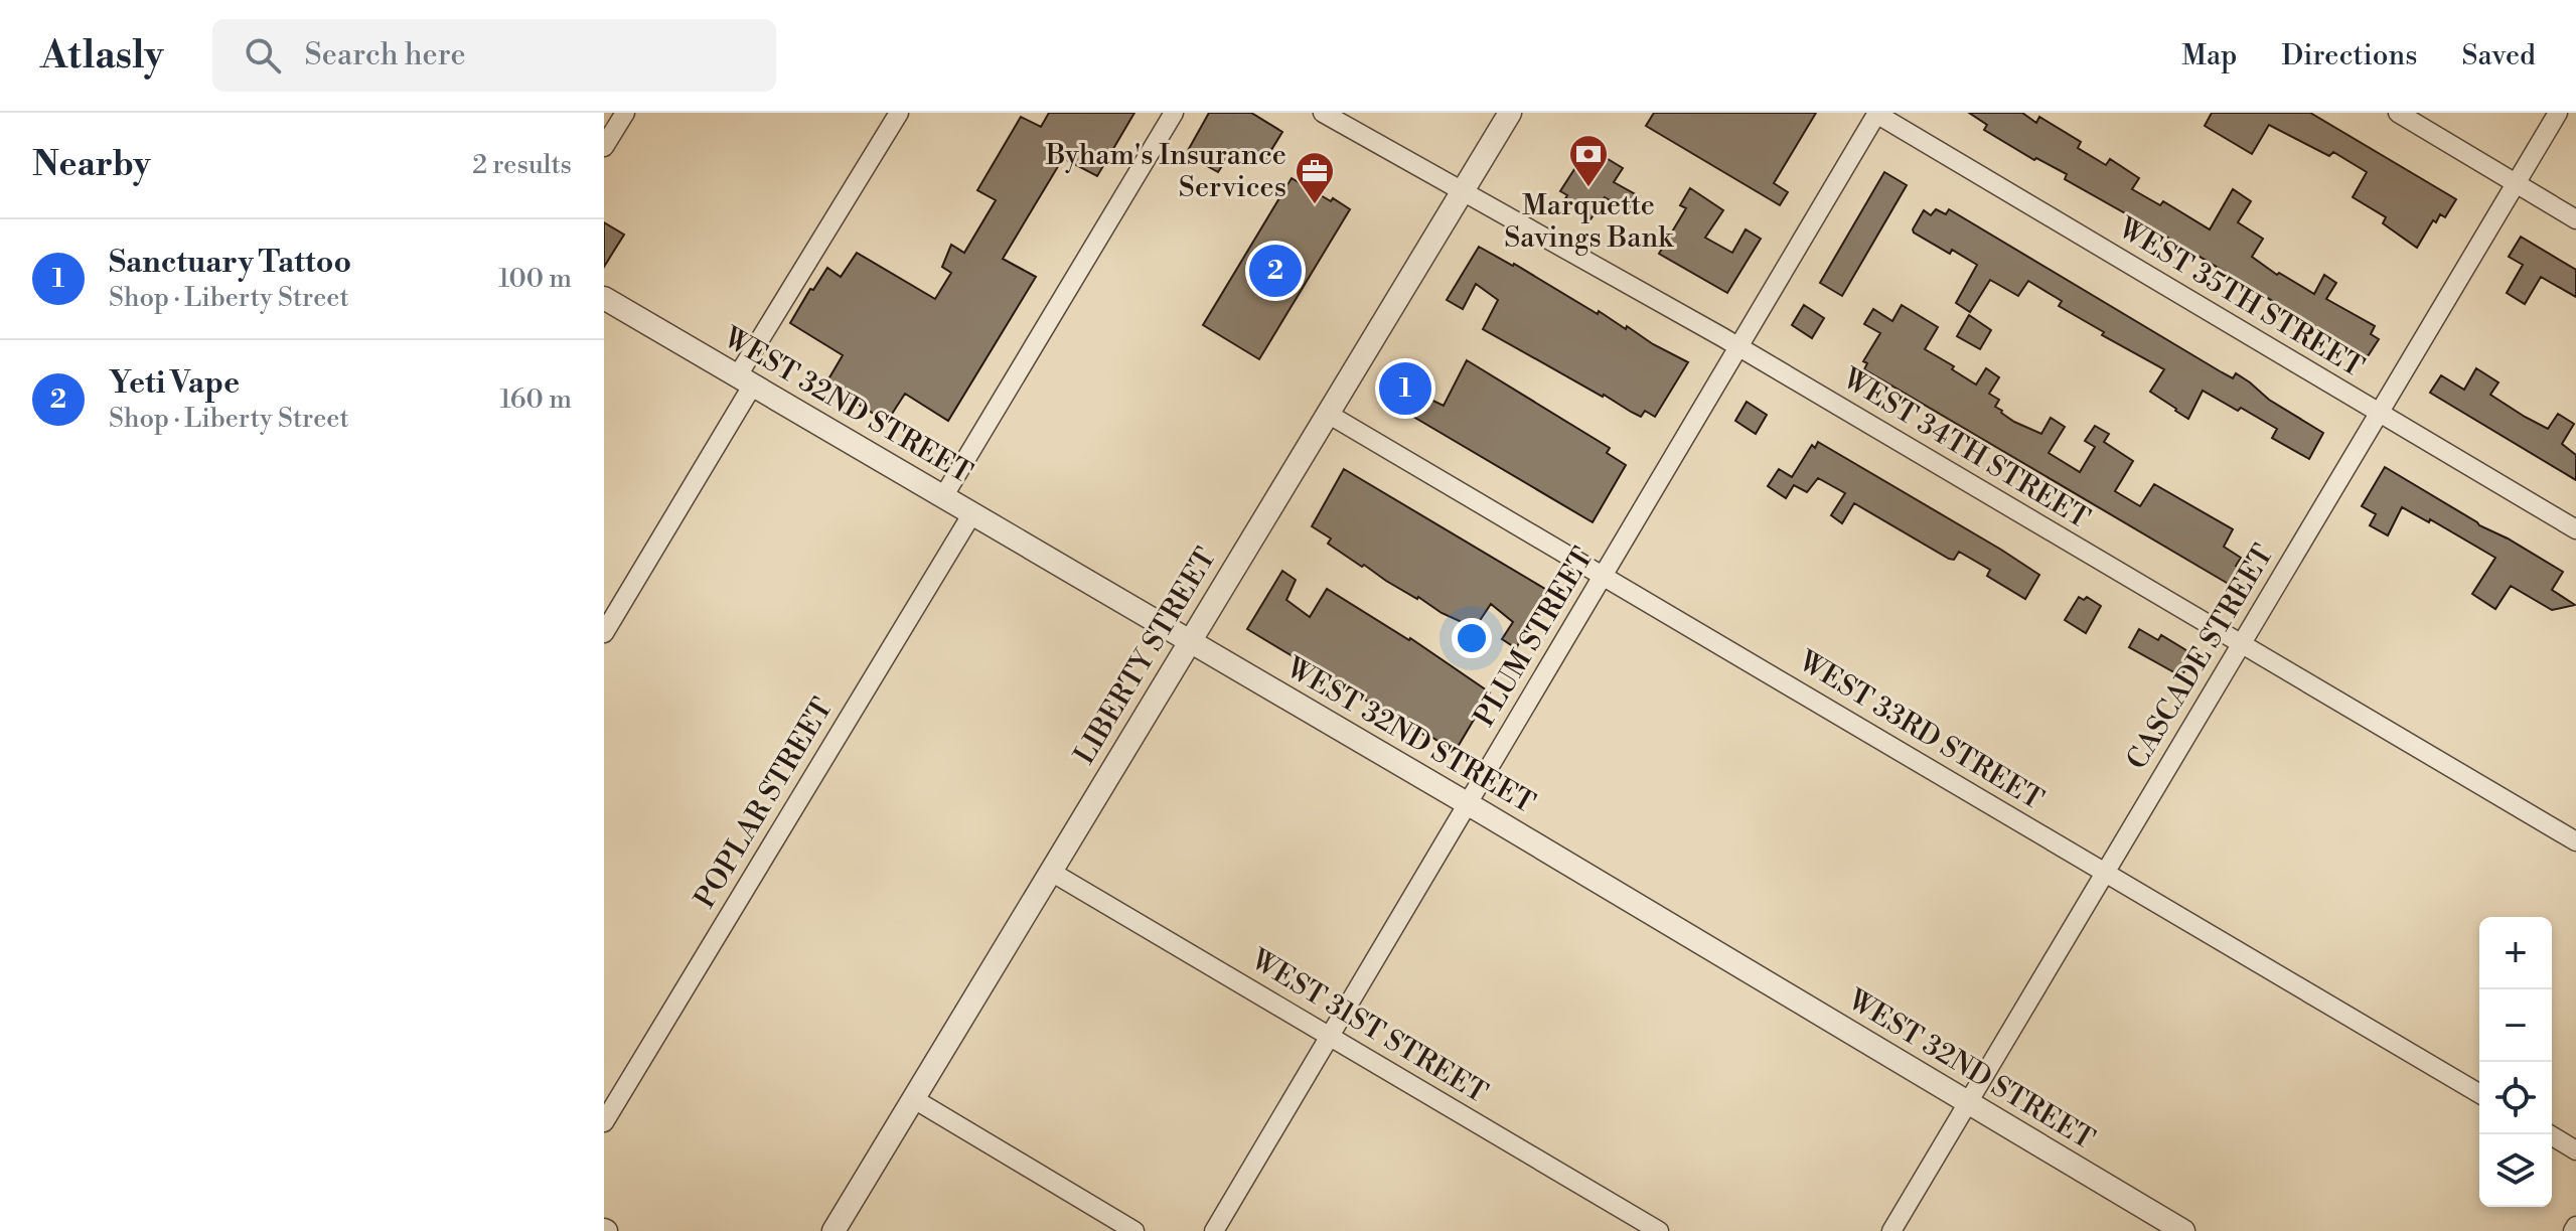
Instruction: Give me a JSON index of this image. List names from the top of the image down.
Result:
{
  "streets": {
    "street": [
      "WEST 35TH STREET",
      "WEST 32ND STREET",
      "WEST 34TH STREET",
      "PLUM STREET",
      "LIBERTY STREET",
      "CASCADE STREET",
      "WEST 33RD STREET",
      "POPLAR STREET",
      "WEST 31ST STREET"
    ]
  },
  "crossings": [
    ["WEST 35TH STREET", "PLUM STREET"],
    ["WEST 35TH STREET", "CASCADE STREET"],
    ["WEST 32ND STREET", "PLUM STREET"],
    ["WEST 32ND STREET", "LIBERTY STREET"],
    ["WEST 32ND STREET", "CASCADE STREET"],
    ["WEST 32ND STREET", "POPLAR STREET"],
    ["WEST 34TH STREET", "PLUM STREET"],
    ["WEST 34TH STREET", "LIBERTY STREET"],
    ["WEST 34TH STREET", "CASCADE STREET"],
    ["PLUM STREET", "WEST 33RD STREET"],
    ["PLUM STREET", "WEST 31ST STREET"],
    ["LIBERTY STREET", "WEST 33RD STREET"],
    ["LIBERTY STREET", "WEST 31ST STREET"],
    ["CASCADE STREET", "WEST 33RD STREET"]
  ],
  "places": {
    "bank": ["Marquette Savings Bank"],
    "office": ["Byham's Insurance Services"]
  },
  "page": {
    "header": "Atlasly",
    "search": "Search here",
    "nav": ["Map", "Directions", "Saved"],
    "heading": ["Nearby", "2 results"],
    "list": [
      {
        "mark": "1",
        "name": "Sanctuary Tattoo",
        "note": "Shop · Liberty Street",
        "value": "100 m"
      },
      {
        "mark": "2",
        "name": "Yeti Vape",
        "note": "Shop · Liberty Street",
        "value": "160 m"
      }
    ],
    "pins": ["2", "1"],
    "map_buttons": ["+", "−"]
  }
}
